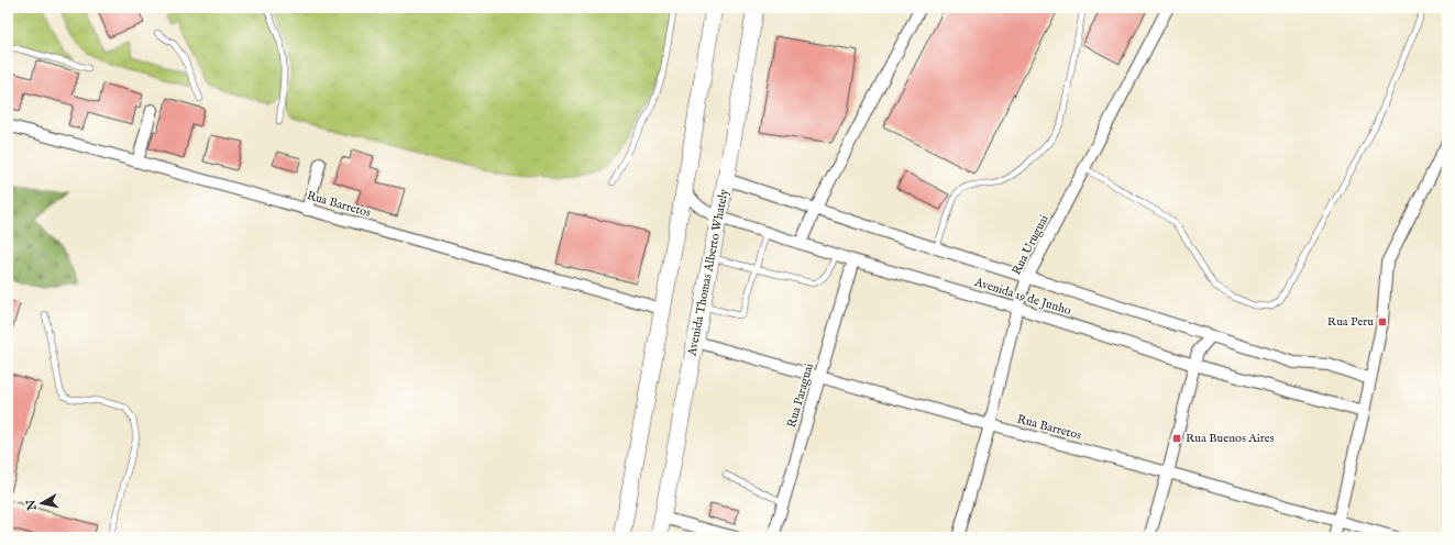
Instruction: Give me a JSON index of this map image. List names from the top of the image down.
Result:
{
  "streets": {
    "main road": ["Avenida Thomas Alberto Whately"],
    "street": [
      "Rua Barretos",
      "Rua Uruguai",
      "Avenida 19 de Junho",
      "Rua Paraguai"
    ]
  },
  "crossings": [
    ["Rua Barretos", "Rua Uruguai"],
    ["Rua Barretos", "Avenida Thomas Alberto Whately"],
    ["Rua Barretos", "Rua Paraguai"],
    ["Rua Uruguai", "Avenida 19 de Junho"],
    ["Avenida Thomas Alberto Whately", "Avenida 19 de Junho"],
    ["Avenida 19 de Junho", "Rua Paraguai"]
  ],
  "places": {
    "transit": ["Rua Peru", "Rua Buenos Aires"]
  },
  "north": "left"
}
